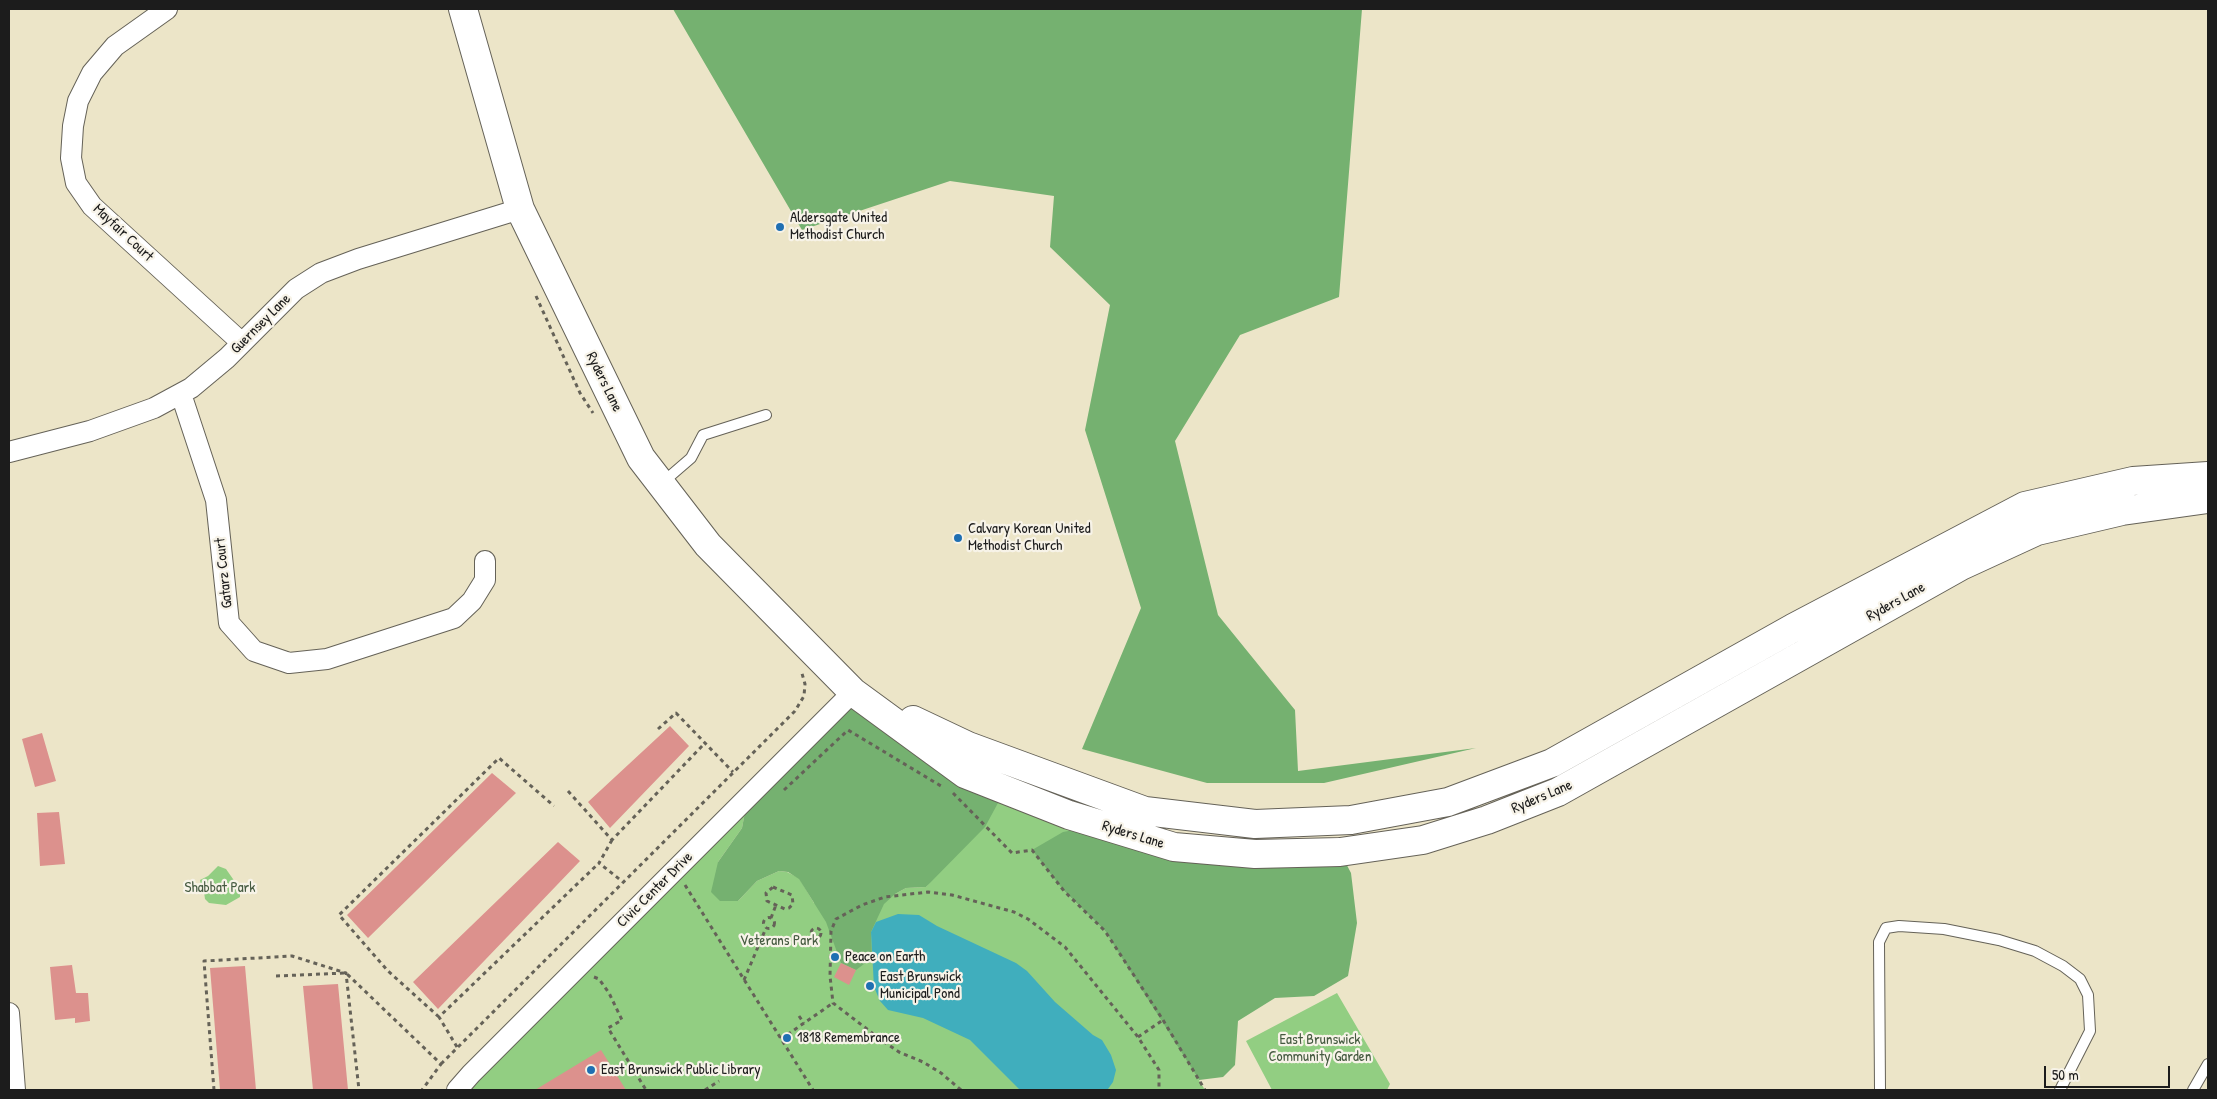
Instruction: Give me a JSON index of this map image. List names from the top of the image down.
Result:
{
  "streets": {
    "main road": ["Ryders Lane"],
    "street": [
      "Mayfair Court",
      "Guernsey Lane",
      "Gatarz Court",
      "Civic Center Drive"
    ]
  },
  "crossings": [
    ["Mayfair Court", "Guernsey Lane"],
    ["Guernsey Lane", "Ryders Lane"],
    ["Guernsey Lane", "Gatarz Court"],
    ["Ryders Lane", "Civic Center Drive"]
  ],
  "parks": ["Shabbat Park", "Veterans Park", "East Brunswick Community Garden"],
  "places": [
    "Aldersgate United Methodist Church",
    "Calvary Korean United Methodist Church",
    "Peace on Earth",
    "East Brunswick Municipal Pond",
    "1818 Remembrance",
    "East Brunswick Public Library"
  ],
  "scale_bar": "50 m"
}
